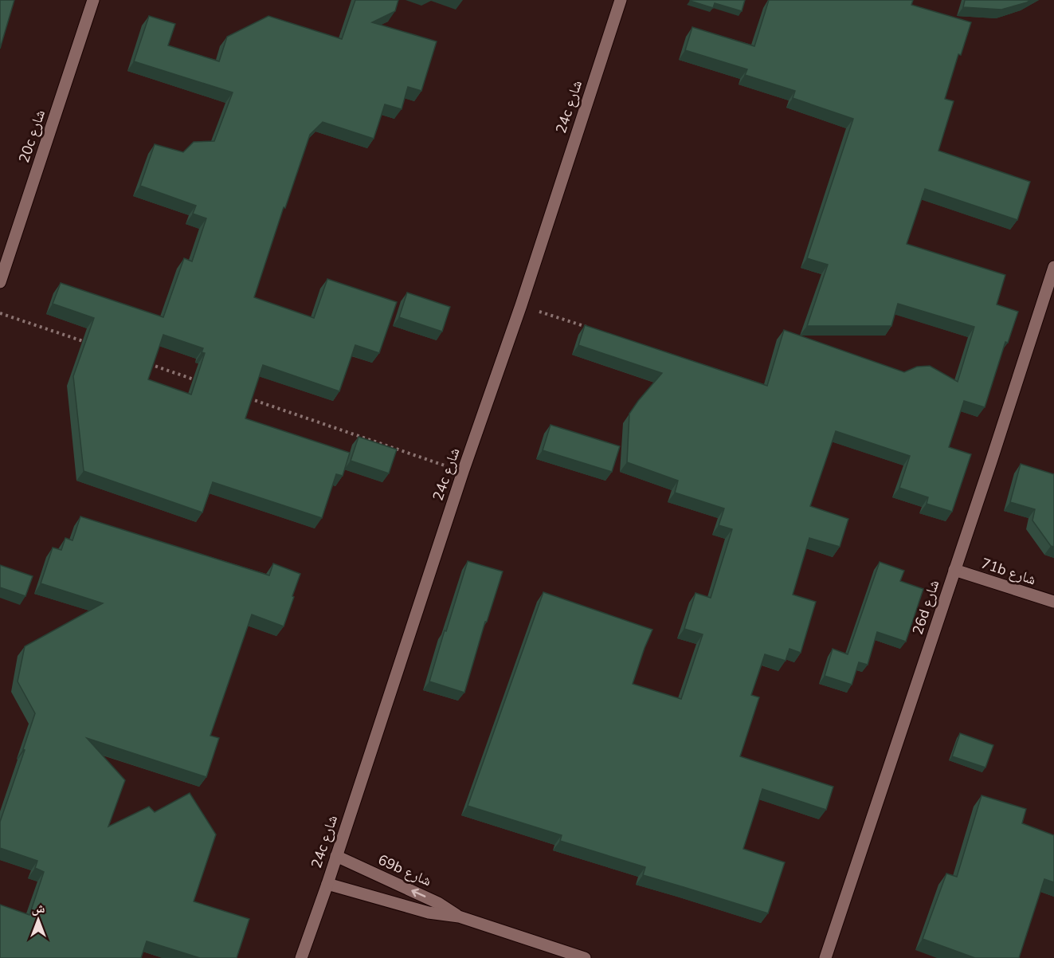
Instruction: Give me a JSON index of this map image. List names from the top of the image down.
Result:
{
  "streets": {
    "street": [
      "24c شارع",
      "20c شارع",
      "71b شارع",
      "26d شارع",
      "69b شارع"
    ]
  },
  "crossings": [
    ["24c شارع", "69b شارع"],
    ["71b شارع", "26d شارع"]
  ],
  "north": "top"
}
